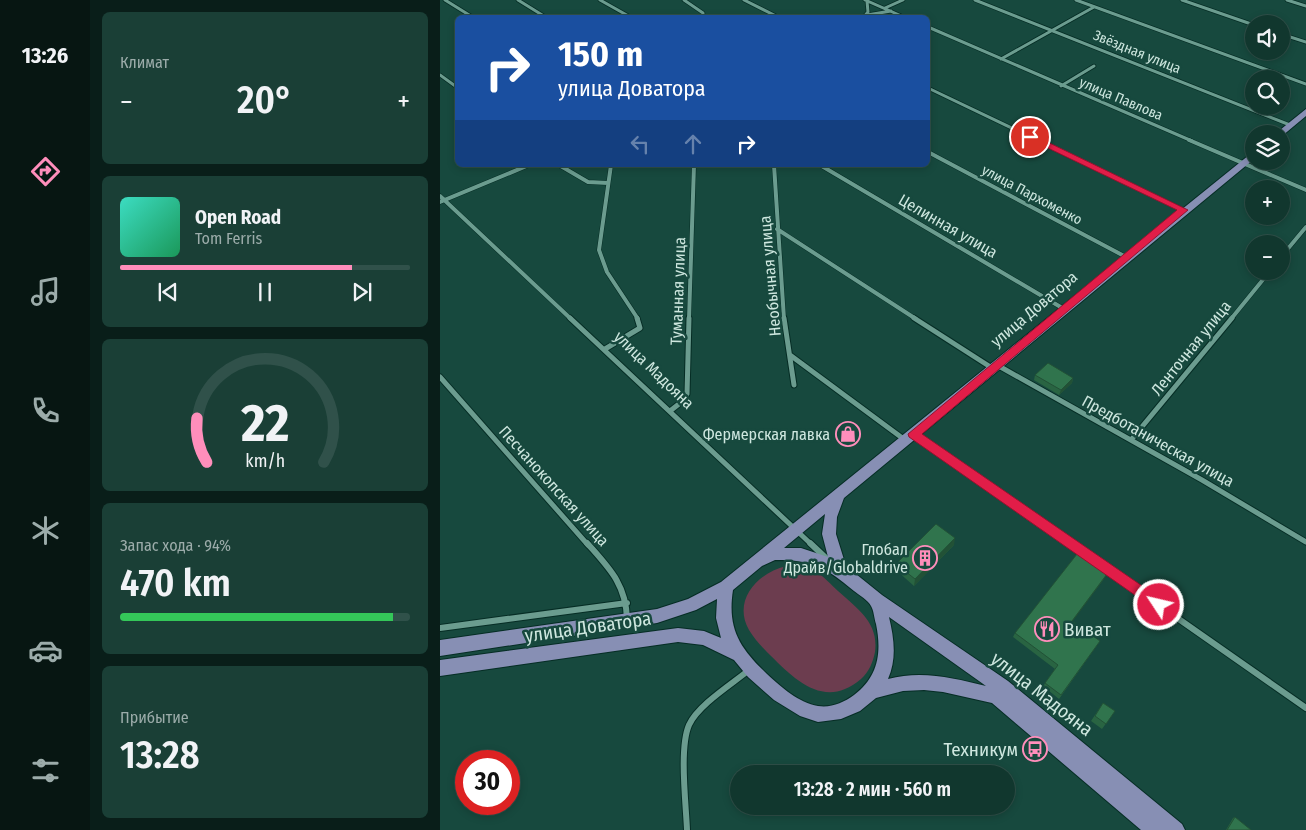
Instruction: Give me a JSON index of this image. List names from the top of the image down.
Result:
{
  "streets": {
    "main road": ["улица Доватора", "улица Мадояна"],
    "street": [
      "Звёздная улица",
      "улица Павлова",
      "улица Пархоменко",
      "Целинная улица",
      "Необычная улица",
      "Туманная улица",
      "Ленточная улица",
      "Предботаническая улица",
      "Песчанокопская улица"
    ]
  },
  "crossings": [
    ["улица Павлова", "улица Доватора"],
    ["улица Пархоменко", "улица Доватора"],
    ["Целинная улица", "улица Доватора"],
    ["Необычная улица", "Предботаническая улица"],
    ["Туманная улица", "улица Мадояна"],
    ["улица Доватора", "улица Мадояна"],
    ["улица Доватора", "Предботаническая улица"],
    ["улица Доватора", "Песчанокопская улица"],
    ["Ленточная улица", "Предботаническая улица"]
  ],
  "places": {
    "shop": ["Фермерская лавка"],
    "building": ["Глобал Драйв/Globaldrive"],
    "restaurant": ["Виват"],
    "bus stop": ["Техникум"]
  },
  "page": {
    "tabs": "13:26",
    "tile": [
      "Климат",
      ["Запас хода · 94%", "470 km"],
      ["Прибытие", "13:28"]
    ],
    "map_buttons": ["+", "−"],
    "turn": ["150 m", "улица Доватора"],
    "heat": ["−", "20°", "+"],
    "song": ["Open Road", "Tom Ferris"],
    "limit": "30",
    "trip": "13:28 · 2 мин · 560 m",
    "gauge": ["22", "km/h"]
  }
}
